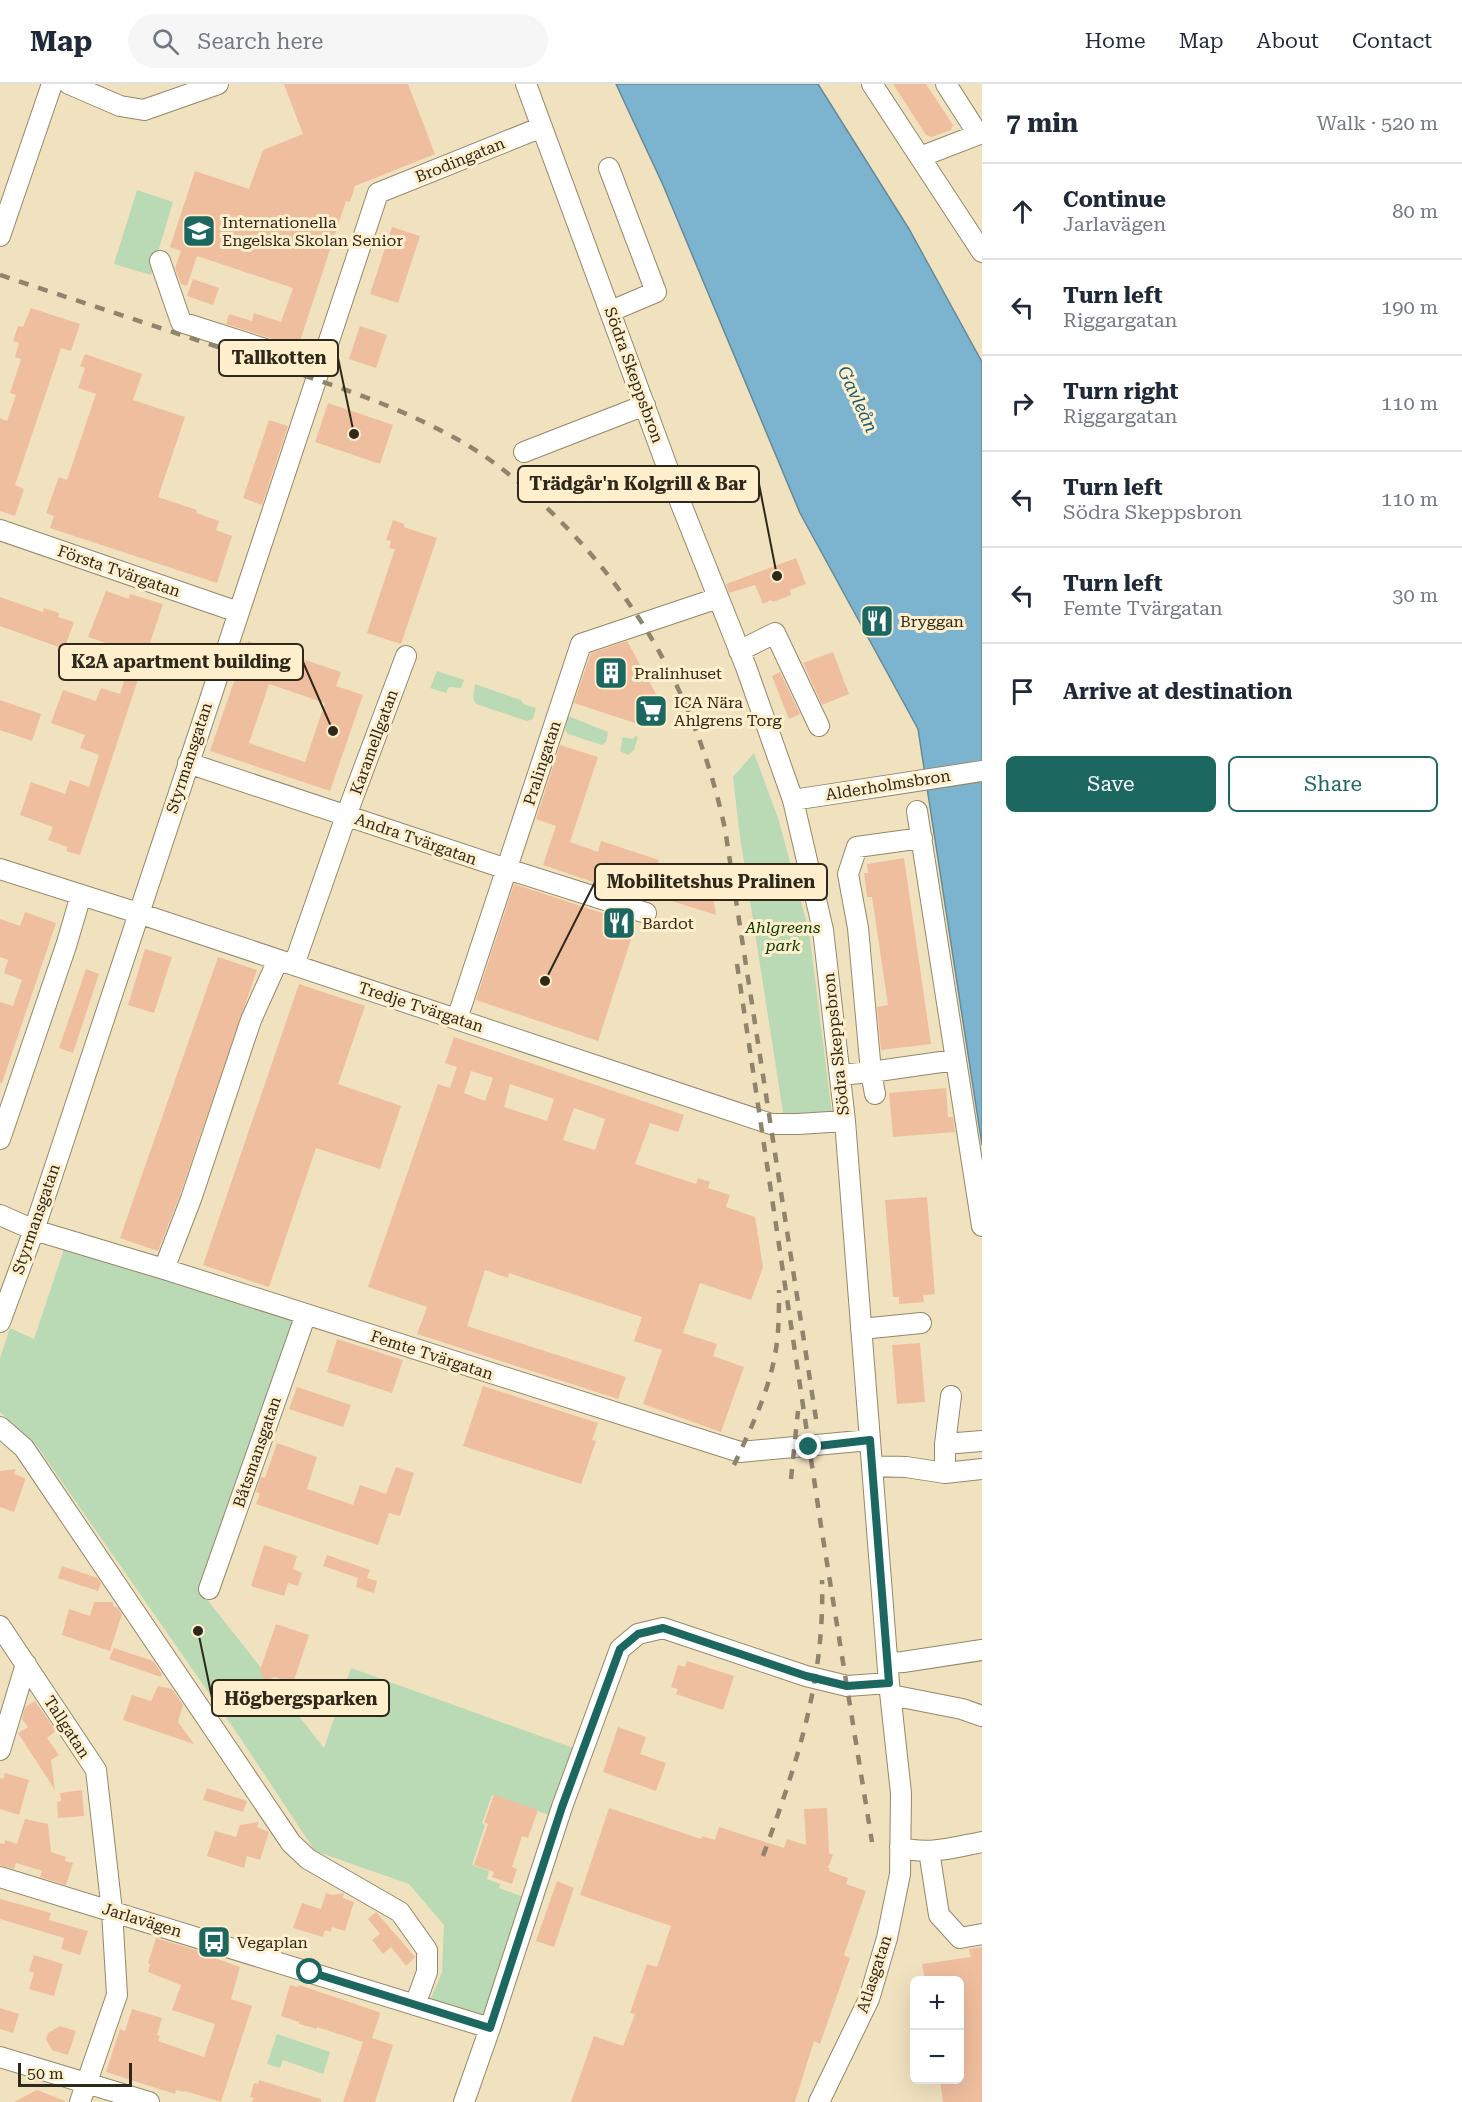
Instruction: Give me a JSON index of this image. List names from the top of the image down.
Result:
{
  "streets": {
    "street": [
      "Brodingatan",
      "Södra Skeppsbron",
      "Första Tvärgatan",
      "Karamellgatan",
      "Styrmansgatan",
      "Pralingatan",
      "Alderholmsbron",
      "Andra Tvärgatan",
      "Tredje Tvärgatan",
      "Femte Tvärgatan",
      "Båtsmansgatan",
      "Tallgatan",
      "Jarlavägen",
      "Atlasgatan"
    ]
  },
  "crossings": [
    ["Brodingatan", "Södra Skeppsbron"],
    ["Brodingatan", "Styrmansgatan"],
    ["Södra Skeppsbron", "Pralingatan"],
    ["Södra Skeppsbron", "Alderholmsbron"],
    ["Södra Skeppsbron", "Tredje Tvärgatan"],
    ["Södra Skeppsbron", "Femte Tvärgatan"],
    ["Södra Skeppsbron", "Atlasgatan"],
    ["Första Tvärgatan", "Styrmansgatan"],
    ["Karamellgatan", "Andra Tvärgatan"],
    ["Karamellgatan", "Tredje Tvärgatan"],
    ["Karamellgatan", "Femte Tvärgatan"],
    ["Styrmansgatan", "Andra Tvärgatan"],
    ["Styrmansgatan", "Tredje Tvärgatan"],
    ["Styrmansgatan", "Femte Tvärgatan"],
    ["Pralingatan", "Andra Tvärgatan"],
    ["Pralingatan", "Tredje Tvärgatan"],
    ["Femte Tvärgatan", "Båtsmansgatan"],
    ["Tallgatan", "Jarlavägen"]
  ],
  "water": ["Gavleån"],
  "parks": ["Ahlgreens park"],
  "places": {
    "school or university": ["Internationella Engelska Skolan Senior"],
    "other": [
      "Tallkotten",
      "Trädgår'n Kolgrill & Bar",
      "K2A apartment building",
      "Mobilitetshus Pralinen",
      "Högbergsparken"
    ],
    "restaurant": ["Bryggan", "Bardot"],
    "building": ["Pralinhuset"],
    "supermarket": ["ICA Nära Ahlgrens Torg"],
    "bus stop": ["Vegaplan"]
  },
  "scale_bar": "50 m",
  "page": {
    "header": "Map",
    "search": "Search here",
    "nav": [
      "Home",
      "Map",
      "About",
      "Contact"
    ],
    "heading": ["7 min", "Walk · 520 m"],
    "list": [
      ["Continue", "Jarlavägen", "80 m"],
      ["Turn left", "Riggargatan", "190 m"],
      ["Turn right", "Riggargatan", "110 m"],
      ["Turn left", "Södra Skeppsbron", "110 m"],
      ["Turn left", "Femte Tvärgatan", "30 m"],
      "Arrive at destination"
    ],
    "buttons": ["Save", "Share"],
    "map_buttons": ["+", "−"],
    "scale": "50 m"
  }
}
